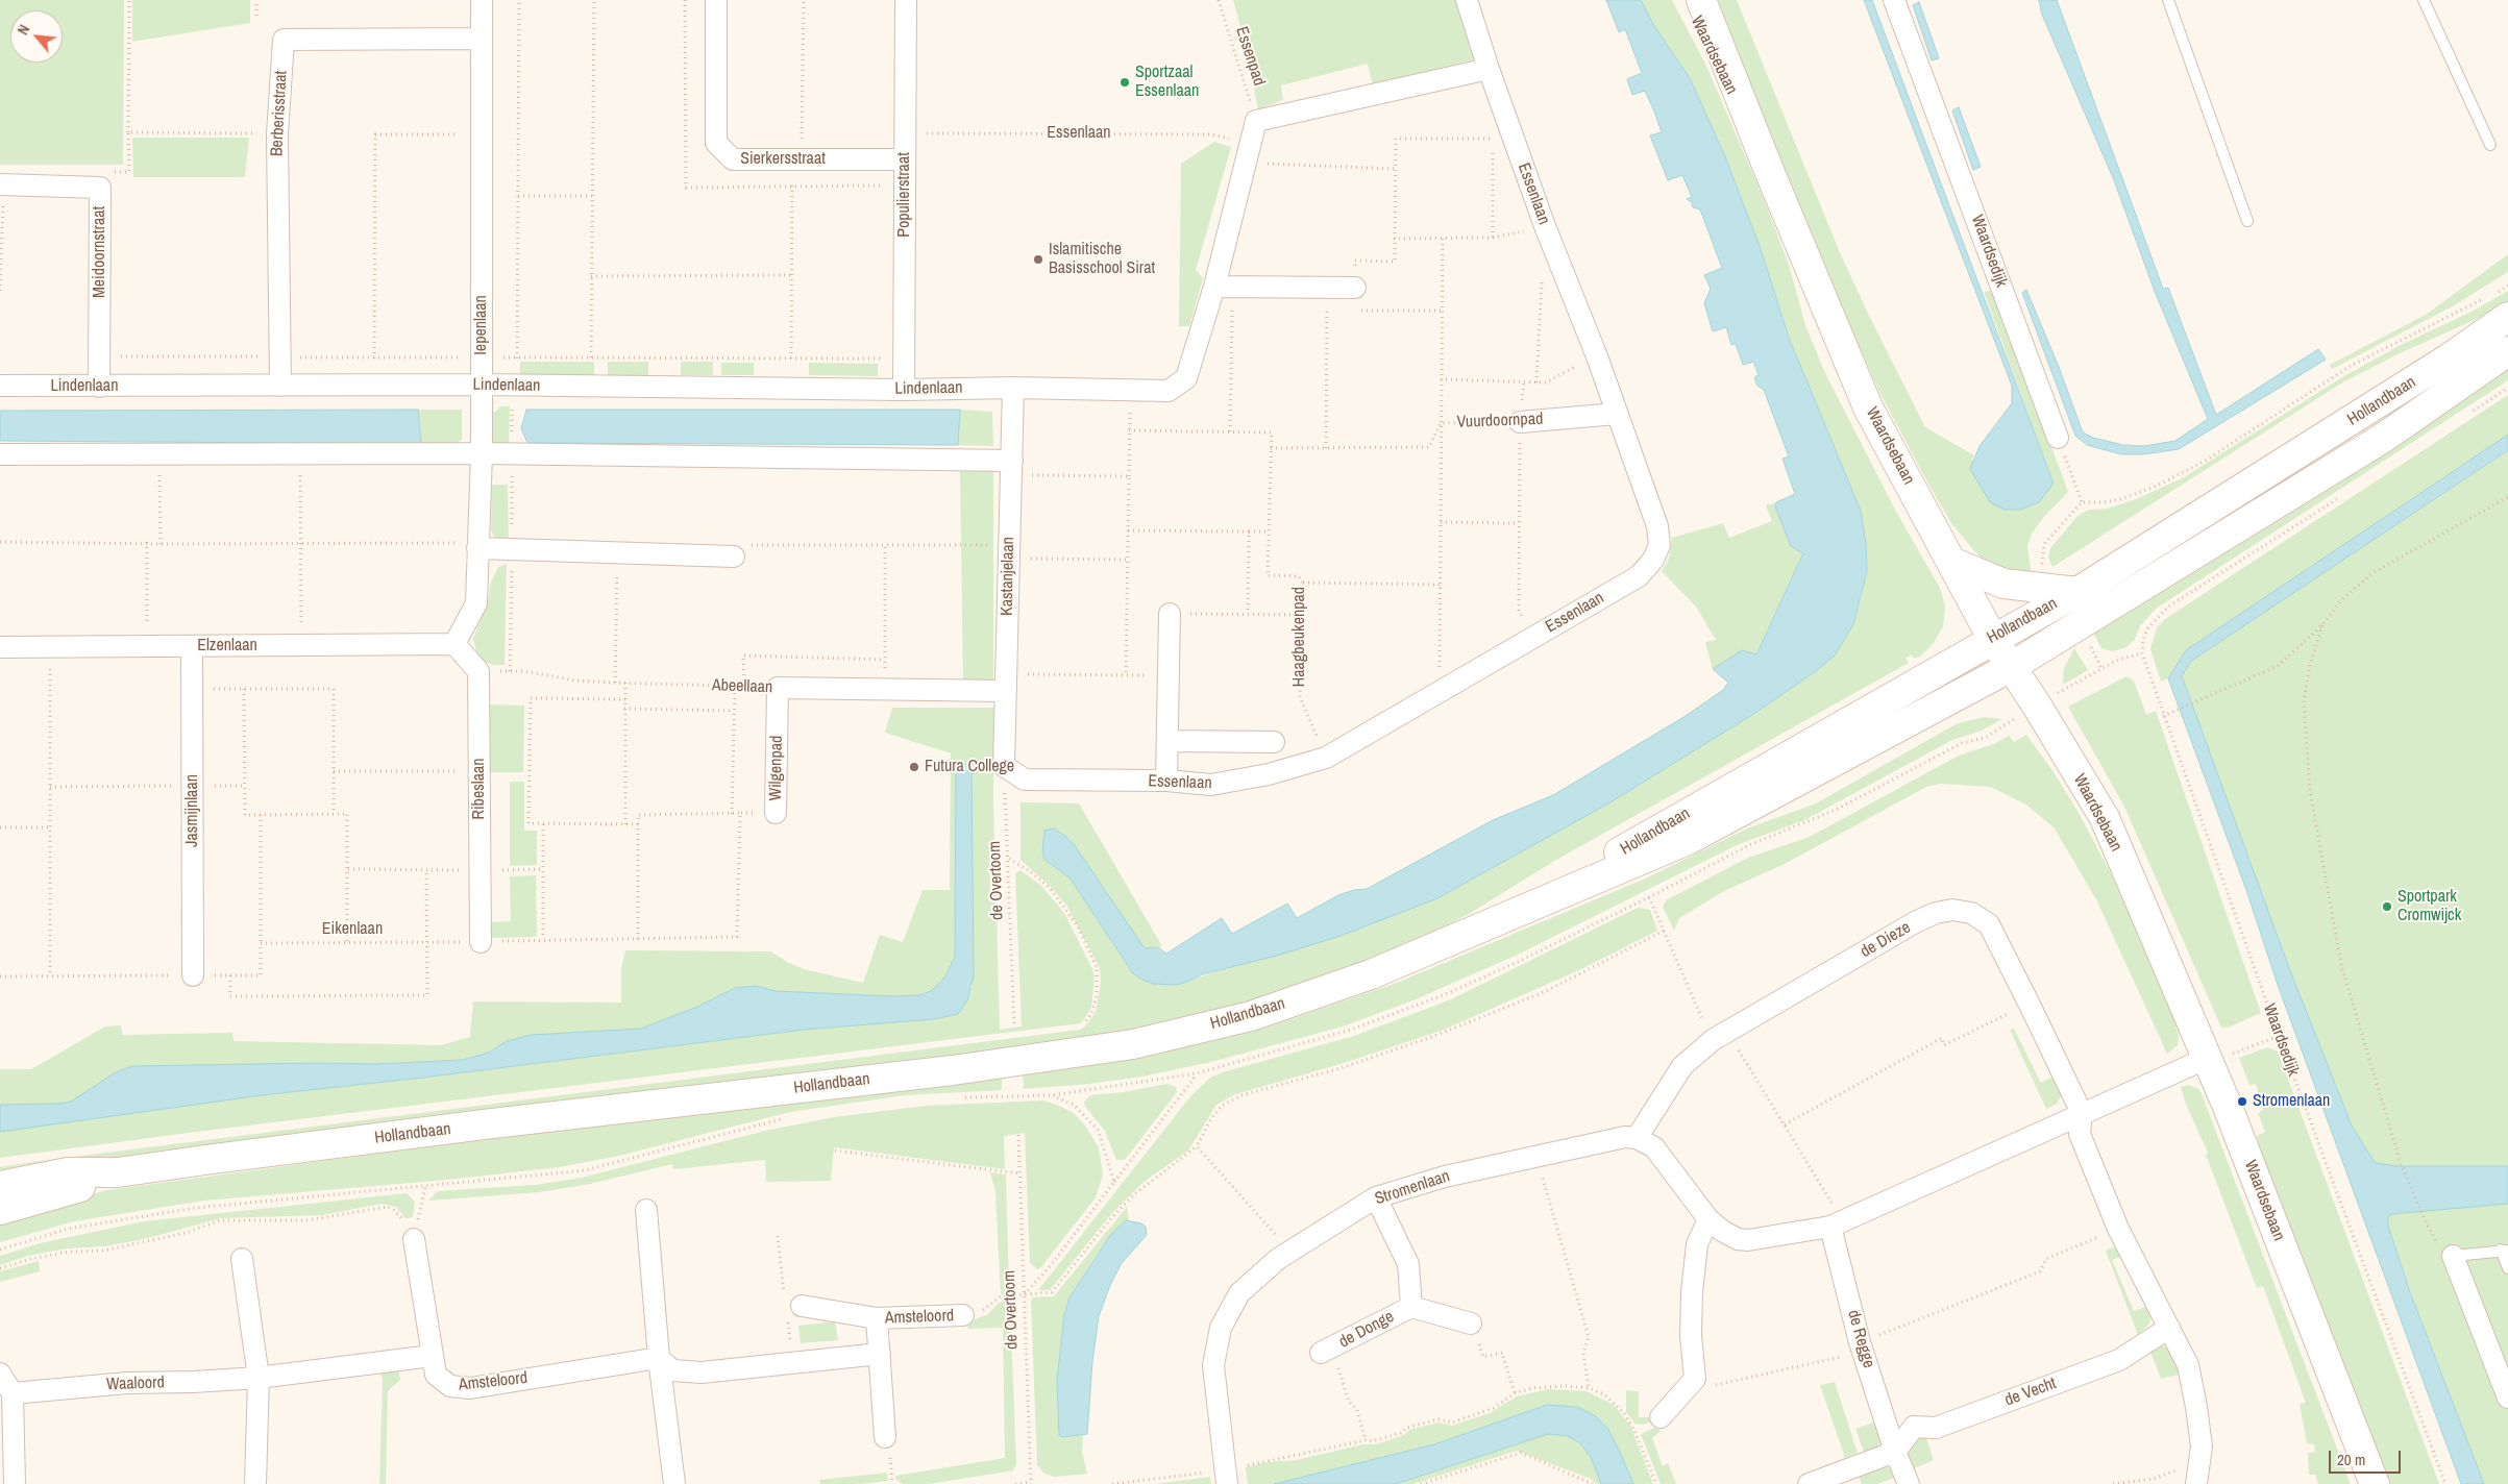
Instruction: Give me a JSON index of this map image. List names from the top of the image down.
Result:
{
  "streets": {
    "main road": ["Waardsebaan", "Hollandbaan"],
    "street": [
      "Berberisstraat",
      "Essenlaan",
      "Sierkersstraat",
      "Populierstraat",
      "Waardsedijk",
      "Meidoornstraat",
      "Iepenlaan",
      "Lindenlaan",
      "Vuurdoornpad",
      "Kastanjelaan",
      "Elzenlaan",
      "Abeellaan",
      "Wilgenpad",
      "Ribeslaan",
      "Jasmijnlaan",
      "de Dieze",
      "Stromenlaan",
      "Amsteloord",
      "de Donge",
      "de Regge",
      "Waaloord",
      "de Vecht"
    ],
    "path": [
      "Essenpad",
      "Haagbeukenpad",
      "de Overtoom",
      "Eikenlaan"
    ]
  },
  "crossings": [
    ["Waardsebaan", "Hollandbaan"],
    ["Berberisstraat", "Iepenlaan"],
    ["Berberisstraat", "Lindenlaan"],
    ["Essenlaan", "Populierstraat"],
    ["Essenlaan", "Vuurdoornpad"],
    ["Essenlaan", "Kastanjelaan"],
    ["Essenlaan", "Haagbeukenpad"],
    ["Essenlaan", "de Overtoom"],
    ["Sierkersstraat", "Populierstraat"],
    ["Populierstraat", "Lindenlaan"],
    ["Meidoornstraat", "Lindenlaan"],
    ["Iepenlaan", "Lindenlaan"],
    ["Iepenlaan", "Elzenlaan"],
    ["Lindenlaan", "Kastanjelaan"],
    ["Vuurdoornpad", "Haagbeukenpad"],
    ["Kastanjelaan", "Abeellaan"],
    ["Kastanjelaan", "de Overtoom"],
    ["Elzenlaan", "Jasmijnlaan"],
    ["Abeellaan", "Wilgenpad"],
    ["Abeellaan", "Ribeslaan"],
    ["Wilgenpad", "Eikenlaan"],
    ["Ribeslaan", "Eikenlaan"],
    ["de Dieze", "Stromenlaan"],
    ["Stromenlaan", "de Donge"],
    ["Amsteloord", "Waaloord"],
    ["de Regge", "de Vecht"]
  ],
  "places": [
    "Sportzaal Essenlaan",
    "Islamitische Basisschool Sirat",
    "Futura College",
    "Sportpark Cromwijck",
    "Stromenlaan"
  ],
  "scale_bar": "20 m",
  "north": "top left"
}
